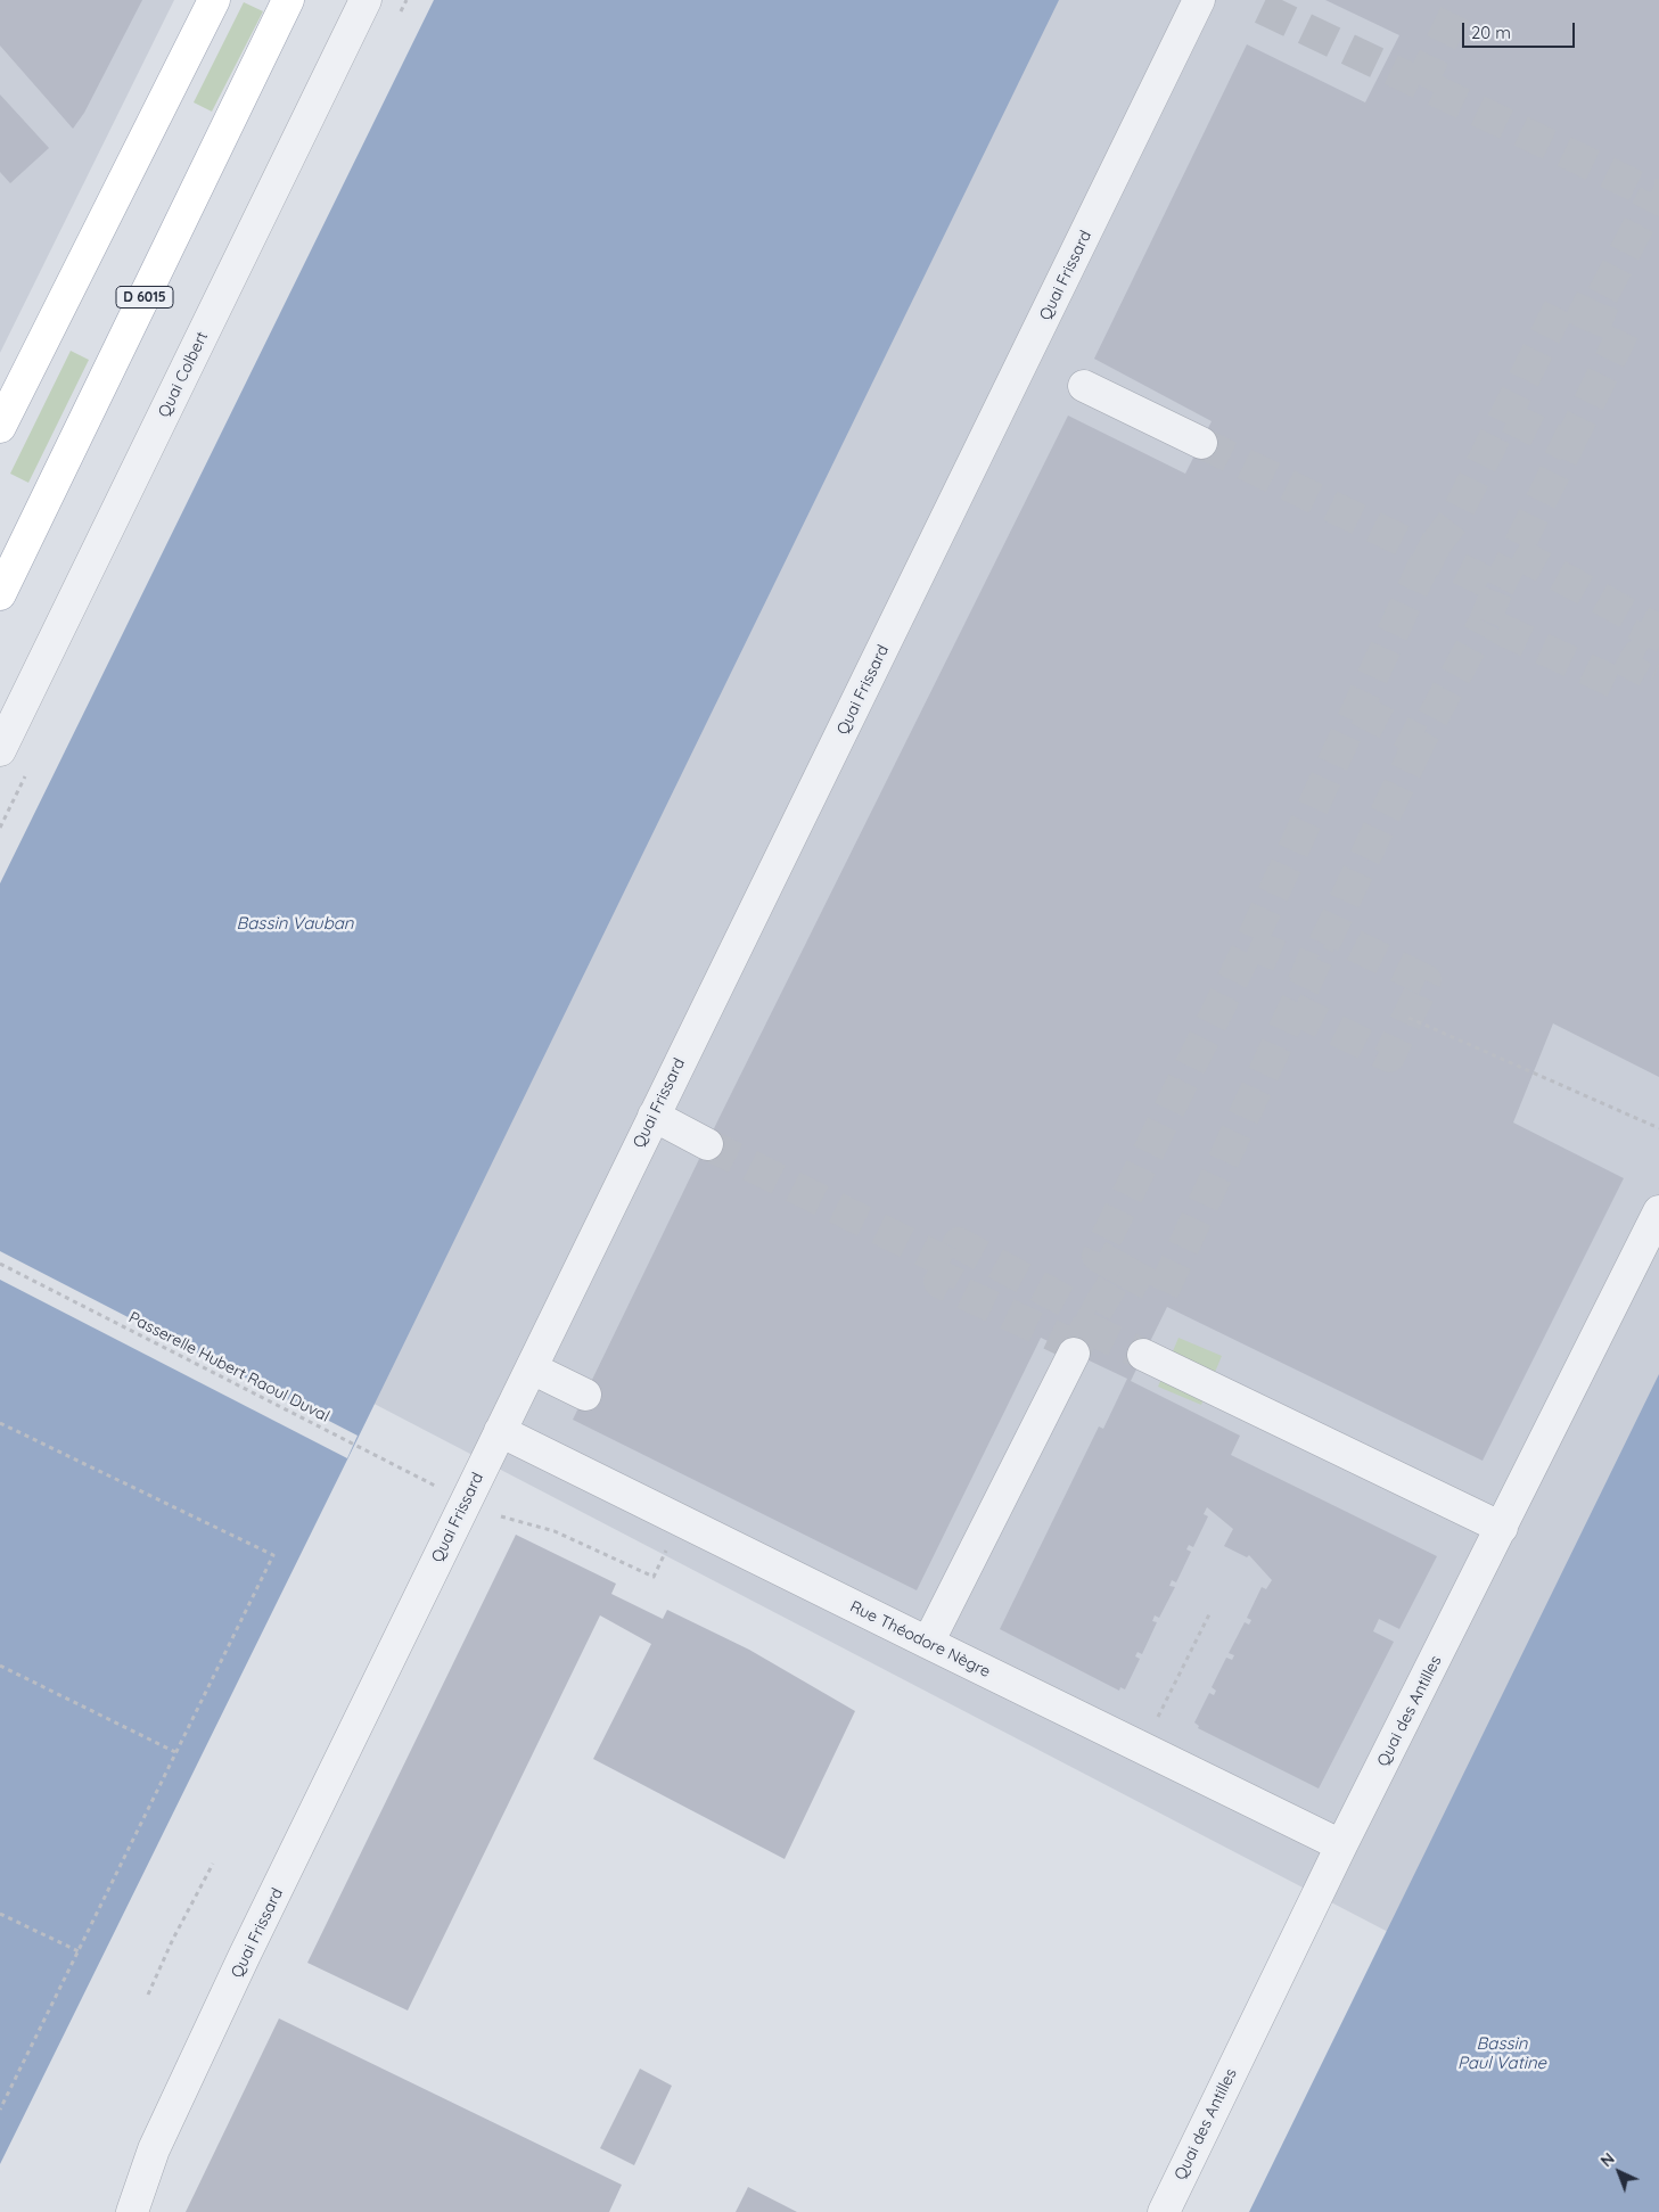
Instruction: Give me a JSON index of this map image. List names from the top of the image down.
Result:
{
  "streets": {
    "main road": ["D 6015"],
    "street": [
      "Quai Frissard",
      "Quai Colbert",
      "Rue Théodore Nègre",
      "Quai des Antilles"
    ],
    "path": ["Passerelle Hubert Raoul Duval"]
  },
  "crossings": [
    ["Quai Frissard", "Rue Théodore Nègre"],
    ["Rue Théodore Nègre", "Quai des Antilles"]
  ],
  "water": ["Bassin Vauban", "Bassin Paul Vatine"],
  "scale_bar": "20 m",
  "north": "top left"
}
